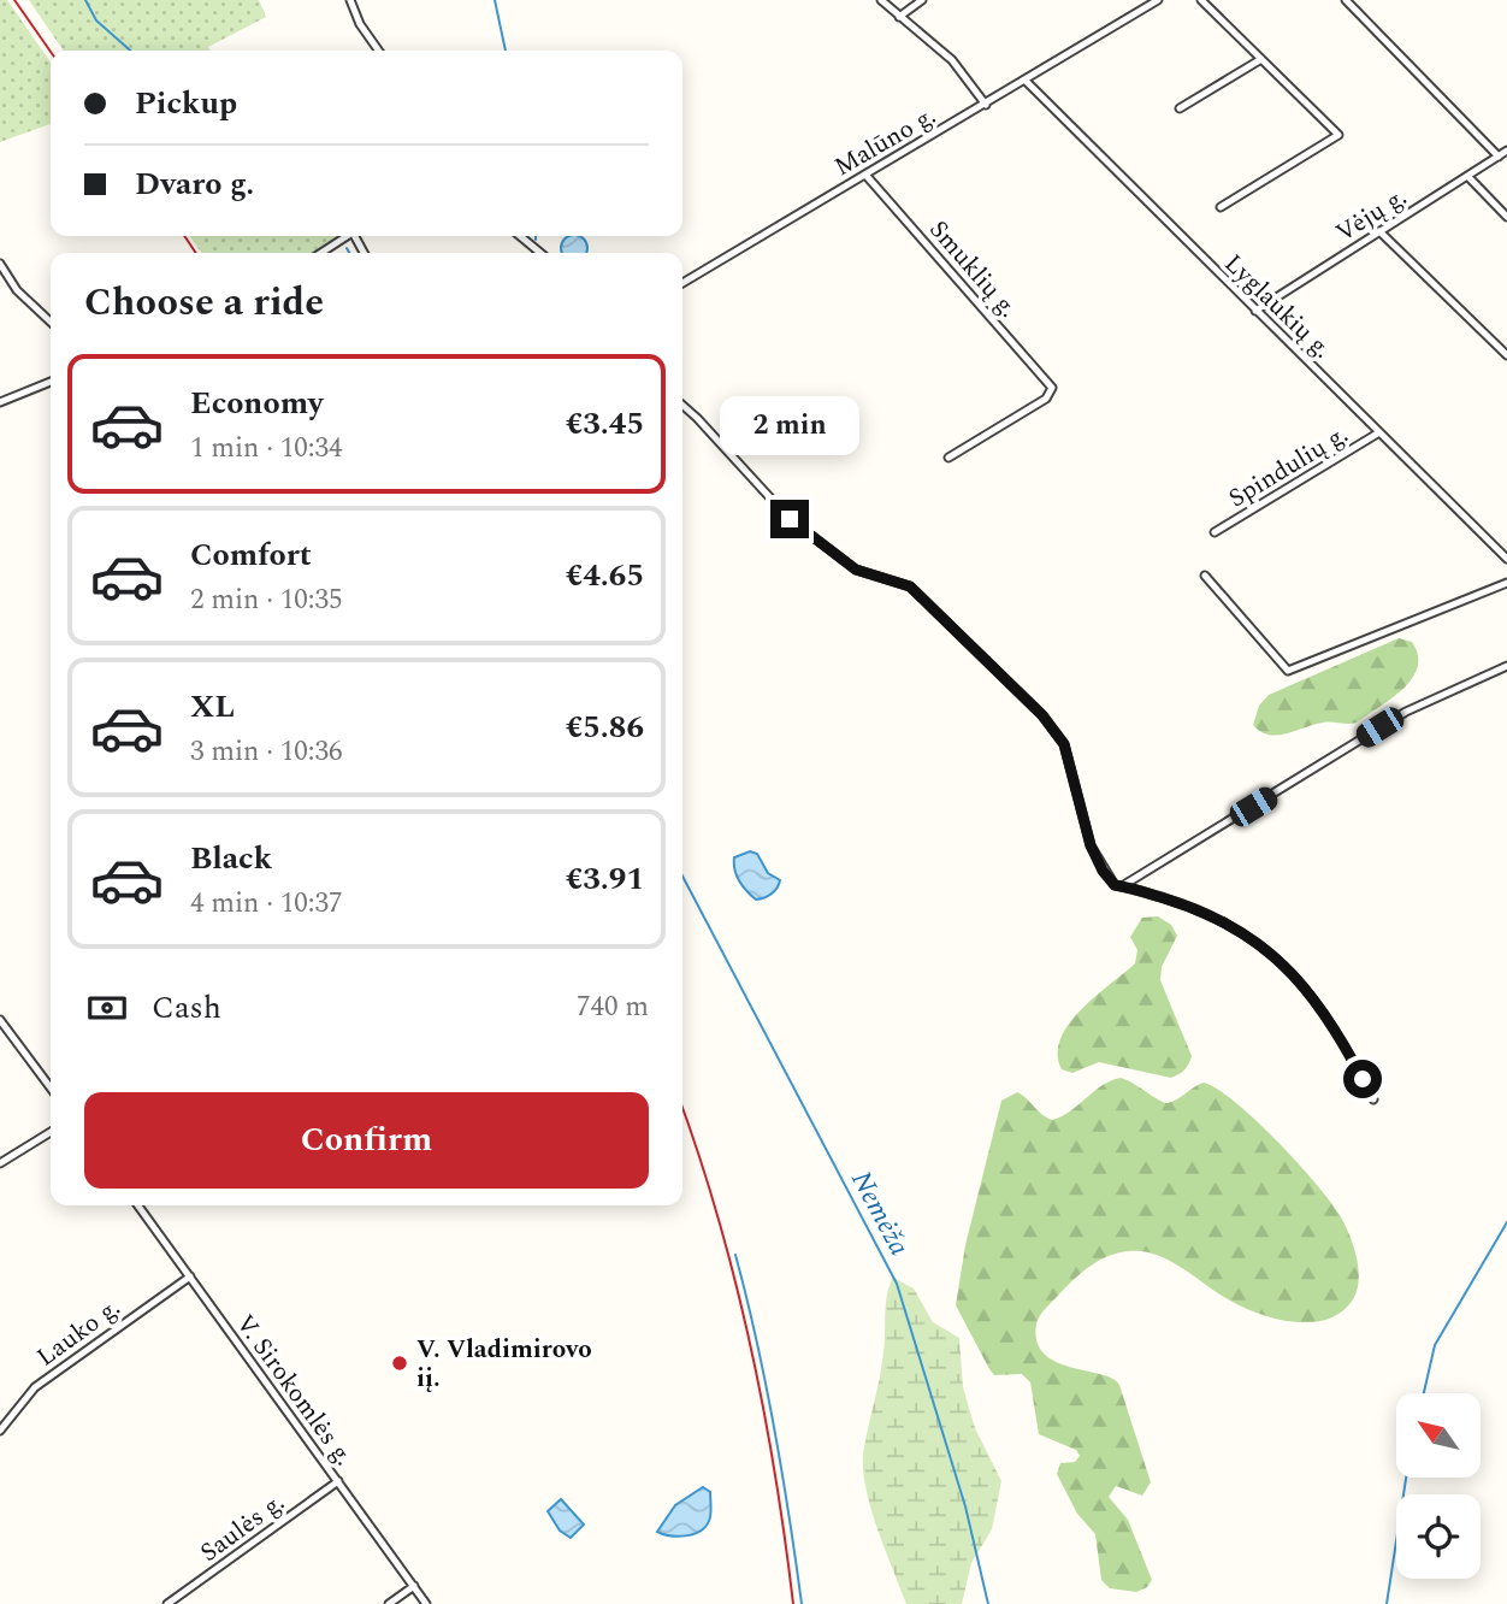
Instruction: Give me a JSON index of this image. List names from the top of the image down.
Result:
{
  "streets": {
    "street": [
      "Malūno g.",
      "Vėjų g.",
      "Smuklių g.",
      "Lyglaukių g.",
      "Spindulių g.",
      "Lauko g.",
      "V. Sirokomlės g.",
      "Saulės g."
    ]
  },
  "crossings": [
    ["Malūno g.", "Smuklių g."],
    ["Malūno g.", "Lyglaukių g."],
    ["Vėjų g.", "Lyglaukių g."],
    ["Lyglaukių g.", "Spindulių g."],
    ["Lauko g.", "V. Sirokomlės g."],
    ["V. Sirokomlės g.", "Saulės g."]
  ],
  "water": ["Nemėža"],
  "places": ["V. Vladimirovo iį."],
  "north": "top left",
  "page": {
    "banner": ["Pickup", "Dvaro g."],
    "heading": "Choose a ride",
    "list": [
      {
        "name": "Economy",
        "note": "1 min · 10:34",
        "value": "€3.45"
      },
      {
        "name": "Comfort",
        "note": "2 min · 10:35",
        "value": "€4.65"
      },
      {
        "name": "XL",
        "note": "3 min · 10:36",
        "value": "€5.86"
      },
      {
        "name": "Black",
        "note": "4 min · 10:37",
        "value": "€3.91"
      }
    ],
    "bubble": "2 min",
    "pay": ["Cash", "740 m"],
    "buttons": "Confirm"
  }
}
